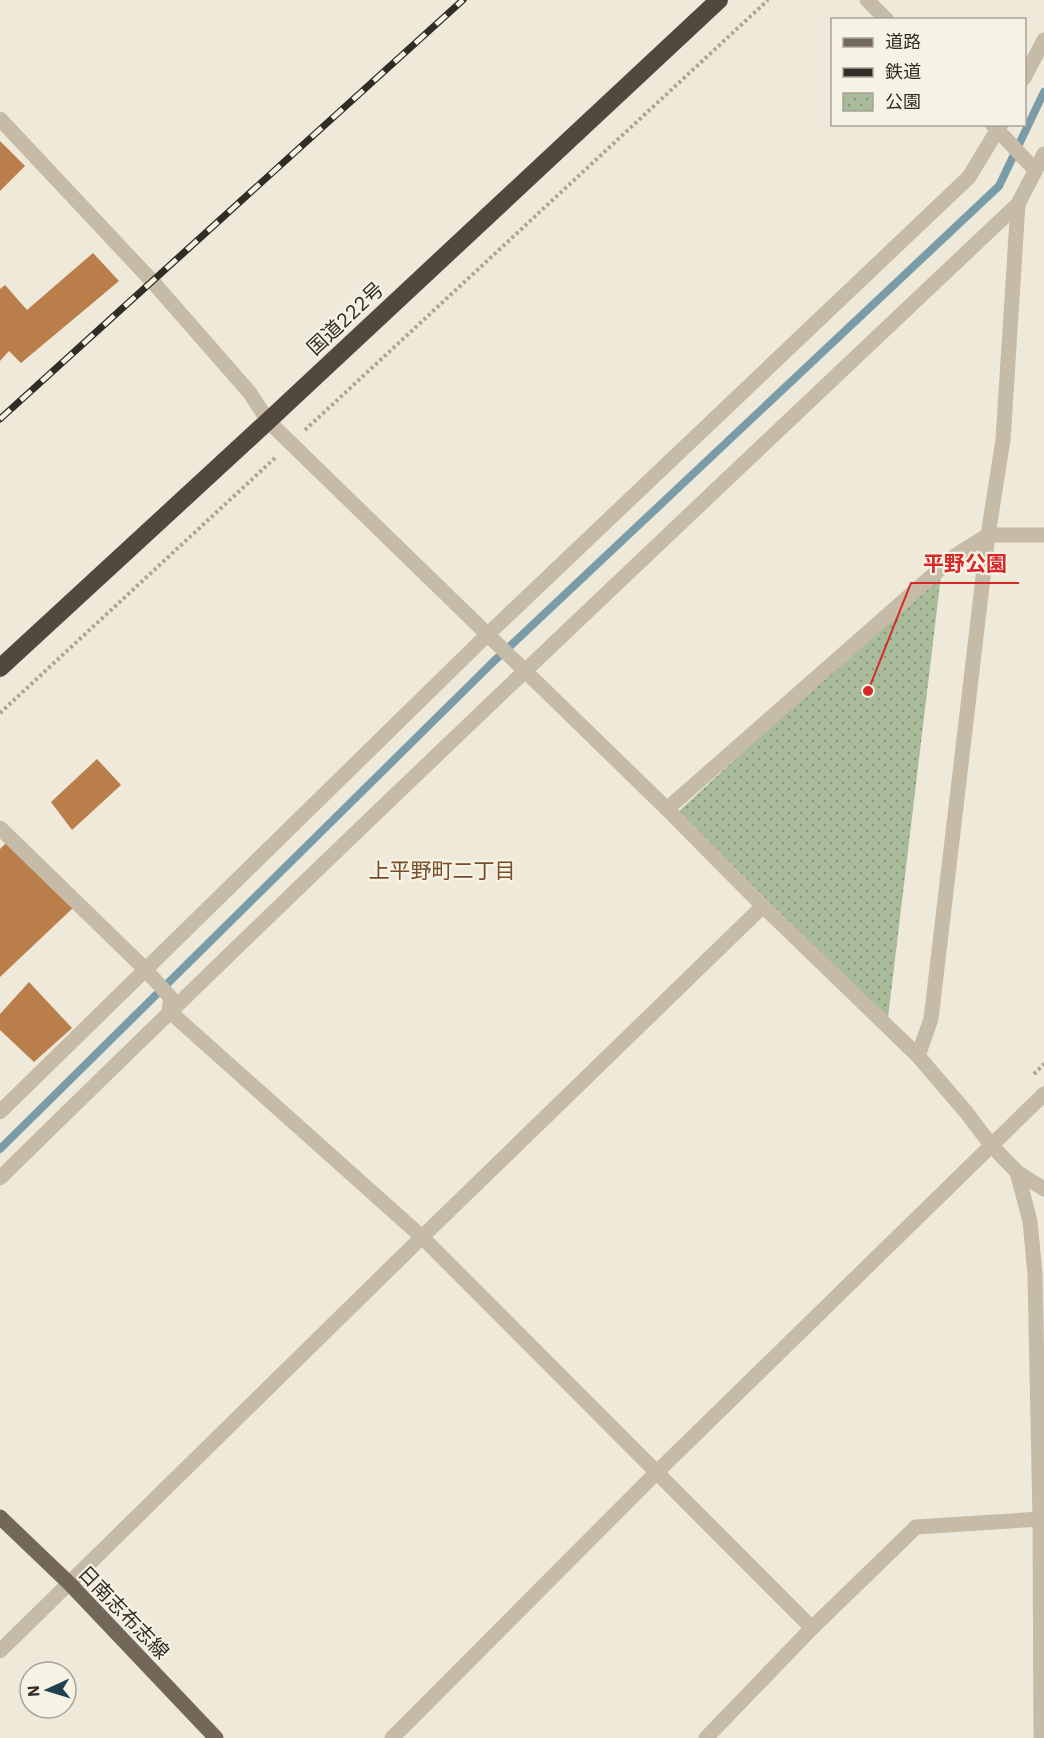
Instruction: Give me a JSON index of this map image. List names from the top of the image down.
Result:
{
  "streets": {
    "highway": ["国道222号"],
    "main road": ["日南志布志線"]
  },
  "districts": ["上平野町二丁目"],
  "places": ["平野公園"],
  "legend": ["道路", "鉄道", "公園"],
  "north": "left"
}
